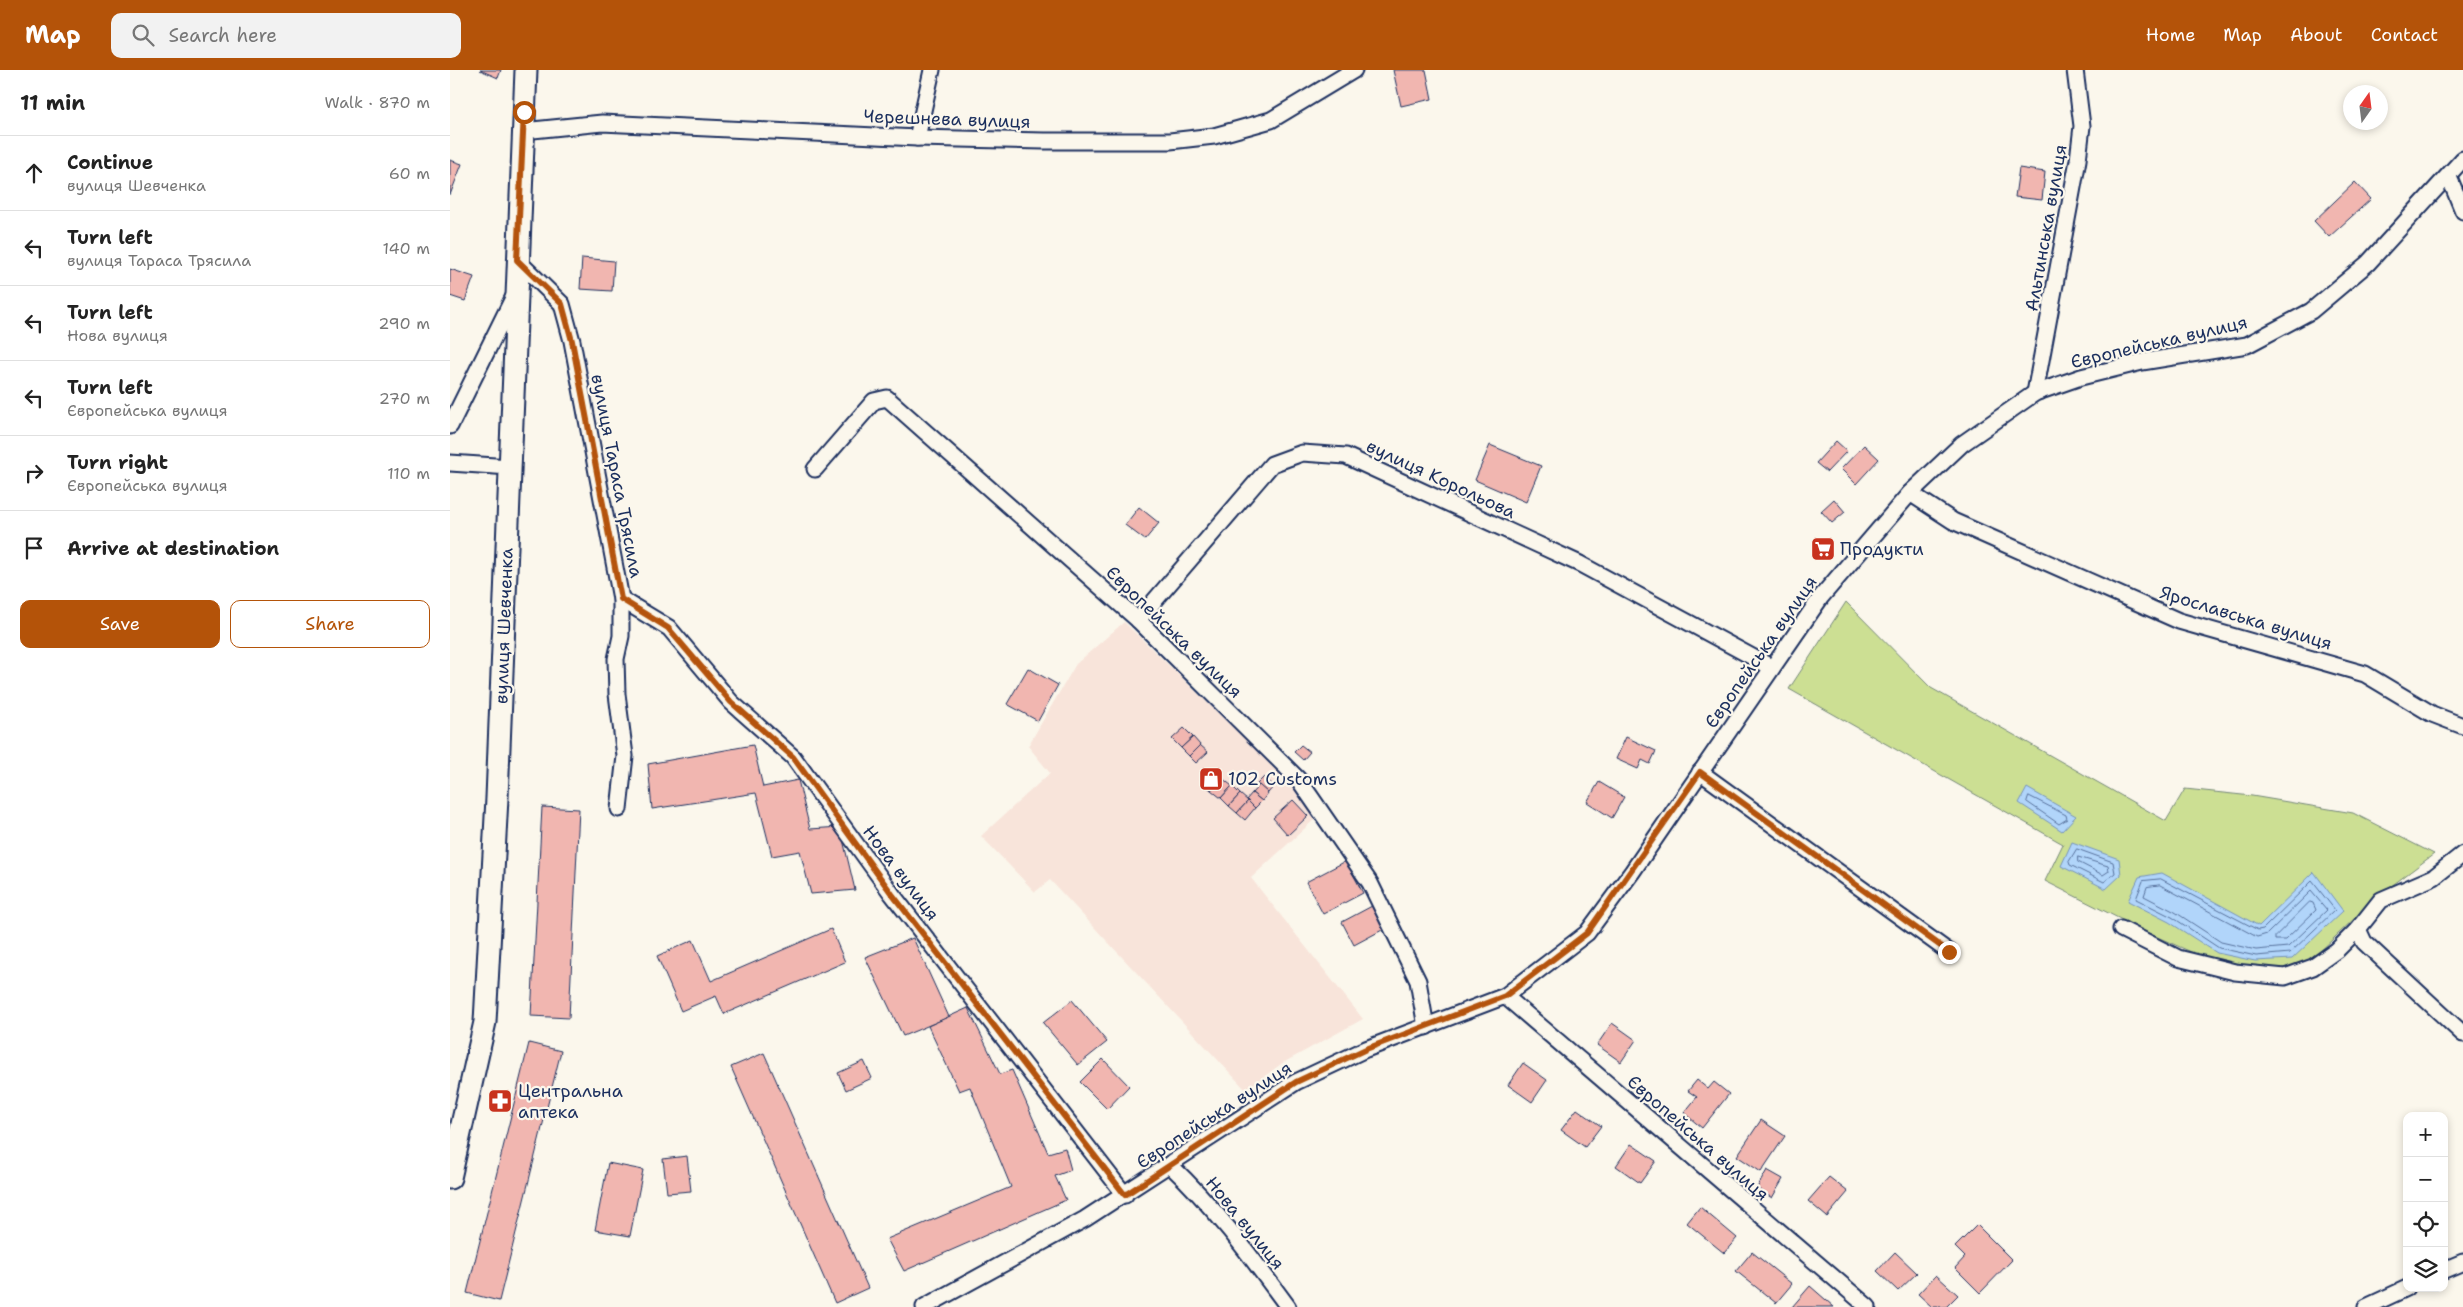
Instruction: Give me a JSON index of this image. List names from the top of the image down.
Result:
{
  "streets": {
    "main road": ["вулиця Шевченка"],
    "street": [
      "Черешнева вулиця",
      "Альтинська вулиця",
      "Європейська вулиця",
      "вулиця Тараса Трясила",
      "вулиця Корольова",
      "Ярославська вулиця",
      "Нова вулиця"
    ]
  },
  "crossings": [
    ["Черешнева вулиця", "вулиця Шевченка"],
    ["Альтинська вулиця", "Європейська вулиця"],
    ["Європейська вулиця", "вулиця Корольова"],
    ["Європейська вулиця", "Ярославська вулиця"],
    ["Європейська вулиця", "Нова вулиця"],
    ["вулиця Тараса Трясила", "вулиця Шевченка"],
    ["вулиця Тараса Трясила", "Нова вулиця"]
  ],
  "places": {
    "supermarket": ["Продукти"],
    "shop": ["102 Customs"],
    "pharmacy": ["Центральна аптека"]
  },
  "north": "top",
  "page": {
    "header": "Map",
    "search": "Search here",
    "nav": [
      "Home",
      "Map",
      "About",
      "Contact"
    ],
    "heading": ["11 min", "Walk · 870 m"],
    "list": [
      ["Continue", "вулиця Шевченка", "60 m"],
      ["Turn left", "вулиця Тараса Трясила", "140 m"],
      ["Turn left", "Нова вулиця", "290 m"],
      ["Turn left", "Європейська вулиця", "270 m"],
      ["Turn right", "Європейська вулиця", "110 m"],
      "Arrive at destination"
    ],
    "buttons": ["Save", "Share"],
    "map_buttons": ["+", "−"]
  }
}
